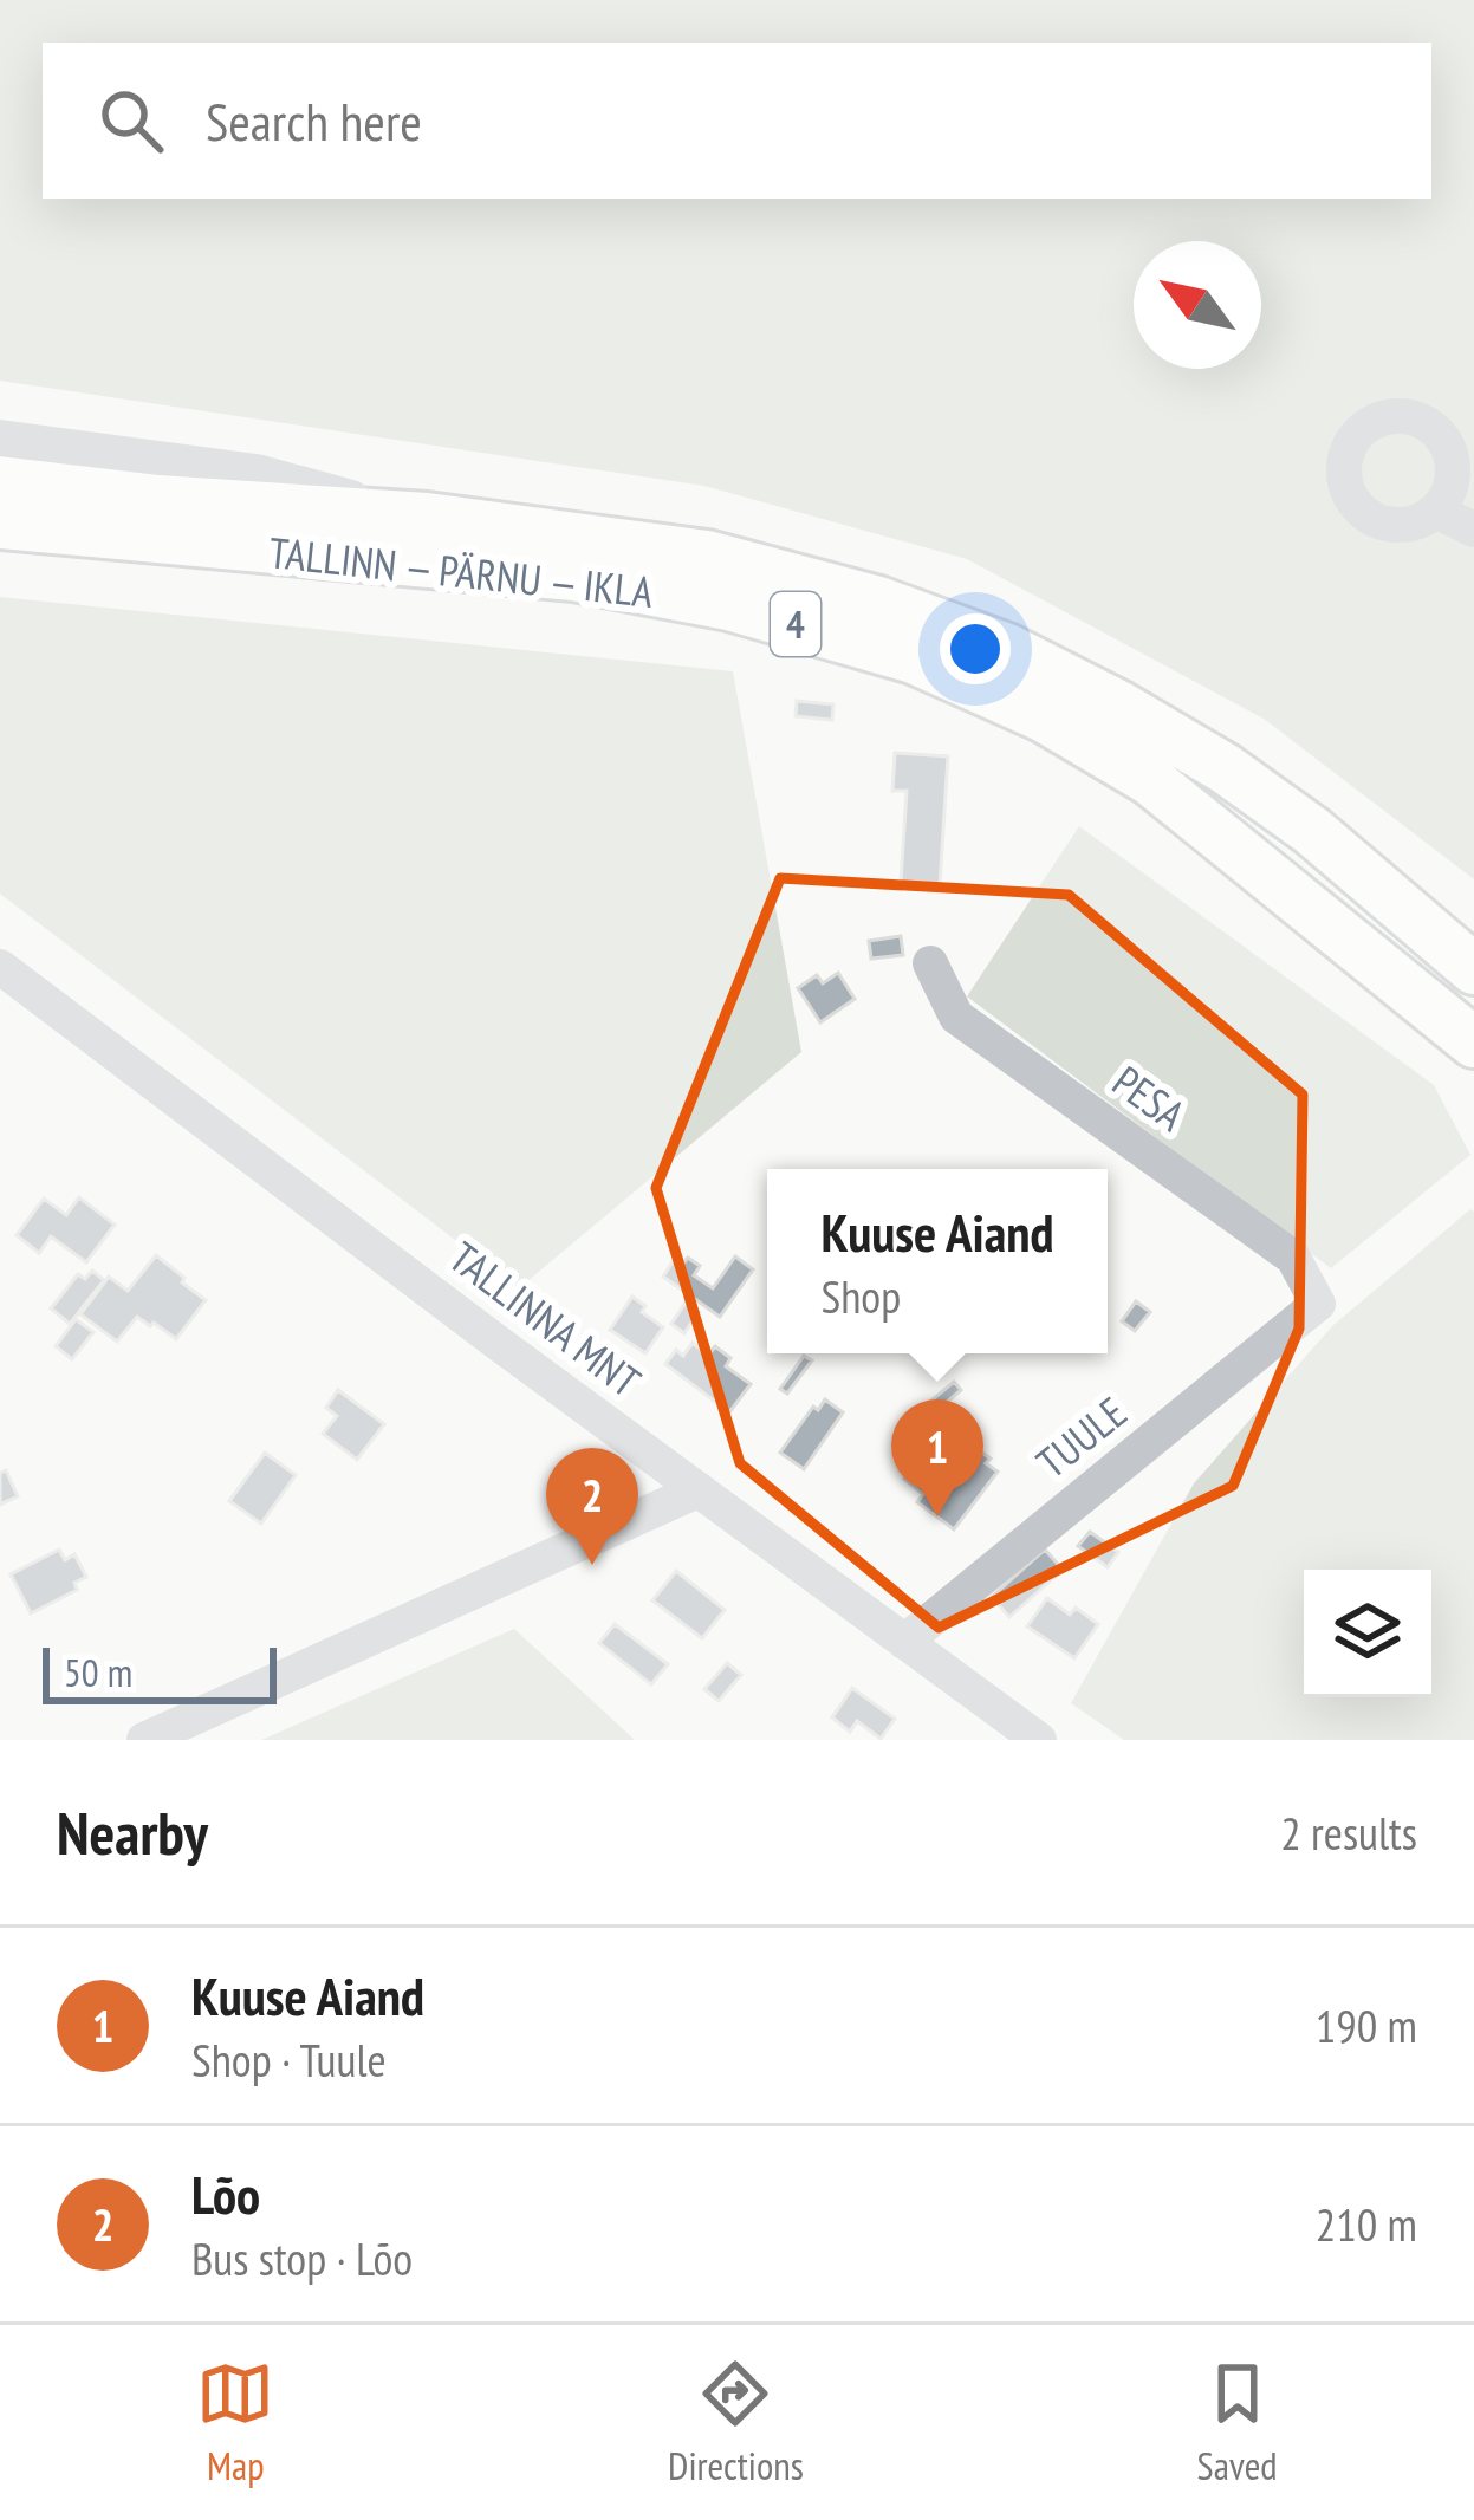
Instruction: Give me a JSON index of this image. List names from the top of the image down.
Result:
{
  "streets": {
    "highway": ["TALLINN — PÄRNU — IKLA", "4"],
    "street": ["PESA", "TALLINNA MNT", "TUULE"]
  },
  "crossings": [
    ["PESA", "TUULE"],
    ["TALLINNA MNT", "TUULE"]
  ],
  "scale_bar": "50 m",
  "north": "top left",
  "page": {
    "search": "Search here",
    "popup": ["Kuuse Aiand", "Shop"],
    "pins": ["1", "2"],
    "scale": "50 m",
    "heading": ["Nearby", "2 results"],
    "list": [
      {
        "mark": "1",
        "name": "Kuuse Aiand",
        "note": "Shop · Tuule",
        "value": "190 m"
      },
      {
        "mark": "2",
        "name": "Lõo",
        "note": "Bus stop · Lõo",
        "value": "210 m"
      }
    ],
    "nav": ["Map", "Directions", "Saved"]
  }
}
